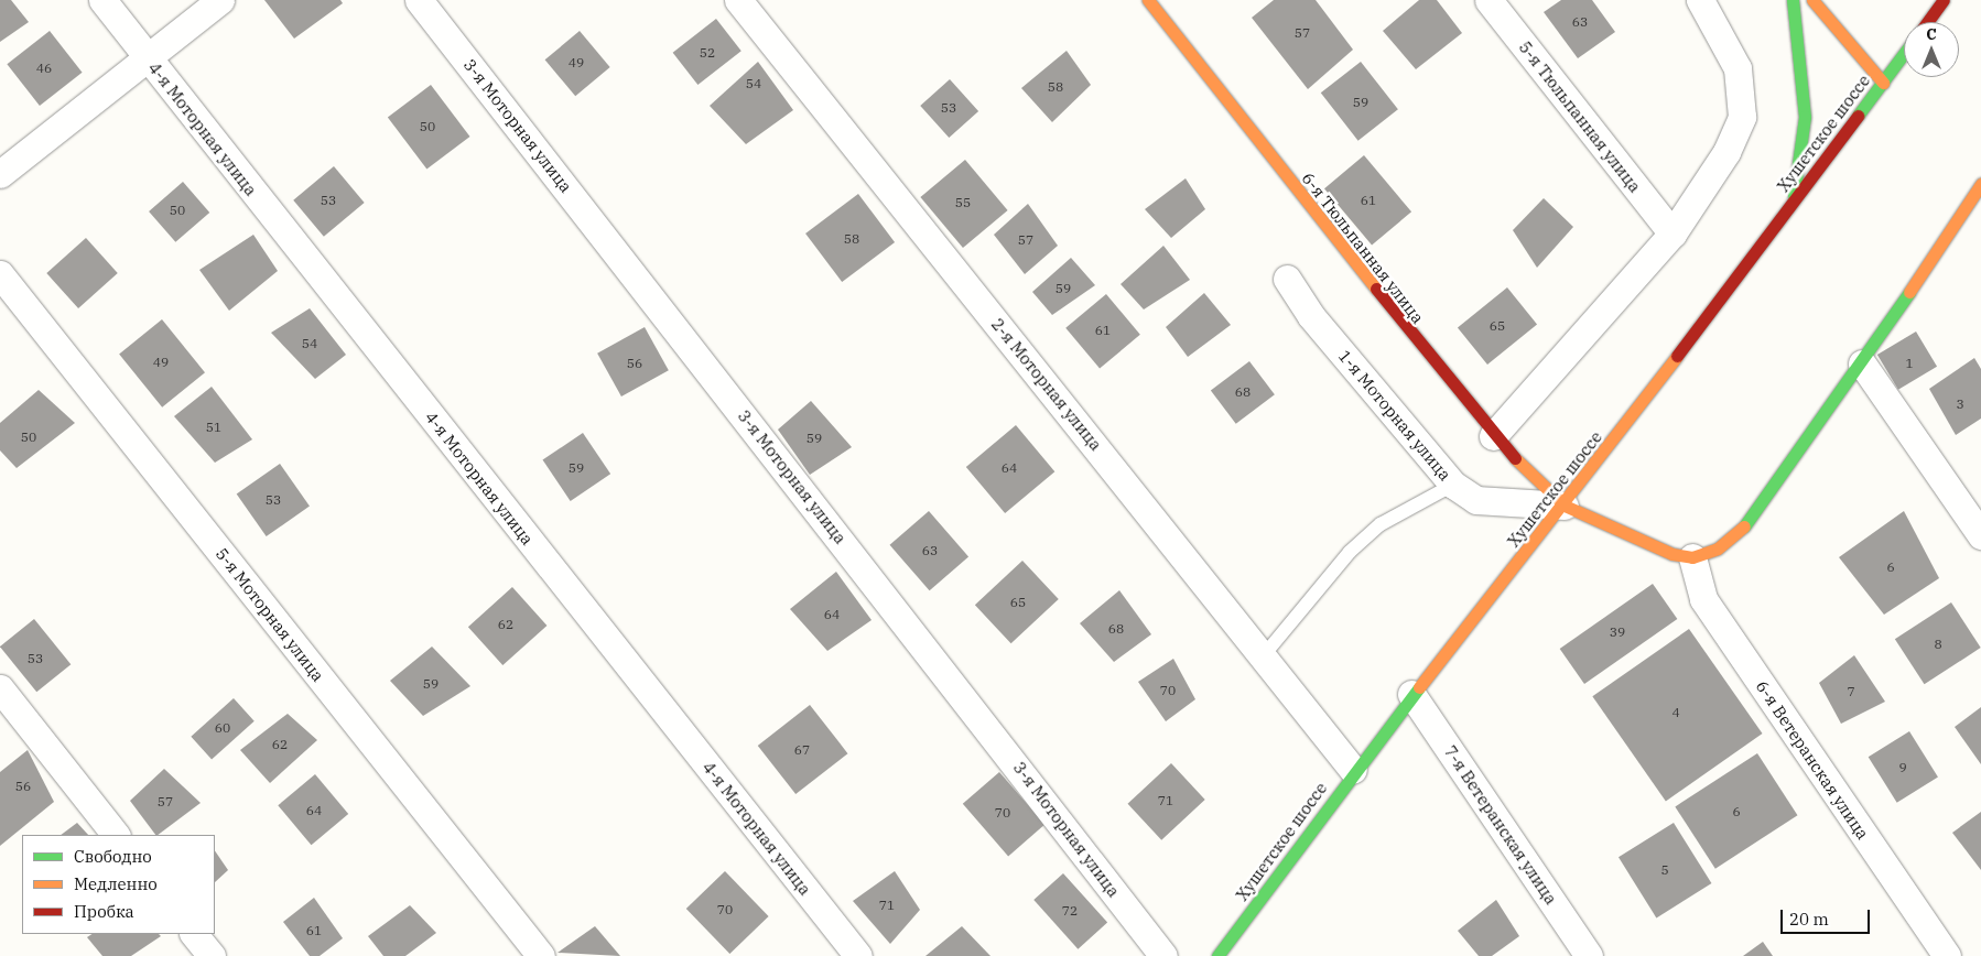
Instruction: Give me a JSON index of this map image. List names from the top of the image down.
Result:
{
  "streets": {
    "main road": ["Хушетское шоссе", "6-я Тюльпанная улица"],
    "street": [
      "5-я Тюльпанная улица",
      "3-я Моторная улица",
      "4-я Моторная улица",
      "2-я Моторная улица",
      "1-я Моторная улица",
      "5-я Моторная улица",
      "6-я Ветеранская улица",
      "7-я Ветеранская улица"
    ]
  },
  "crossings": [
    ["Хушетское шоссе", "6-я Тюльпанная улица"],
    ["Хушетское шоссе", "2-я Моторная улица"],
    ["Хушетское шоссе", "1-я Моторная улица"],
    ["Хушетское шоссе", "7-я Ветеранская улица"],
    ["6-я Тюльпанная улица", "1-я Моторная улица"],
    ["6-я Тюльпанная улица", "6-я Ветеранская улица"]
  ],
  "house_numbers": [
    "63",
    "57",
    "52",
    "49",
    "46",
    "54",
    "58",
    "59",
    "53",
    "50",
    "53",
    "61",
    "55",
    "50",
    "58",
    "57",
    "59",
    "65",
    "61",
    "54",
    "49",
    "56",
    "1",
    "68",
    "3",
    "51",
    "50",
    "59",
    "59",
    "64",
    "53",
    "63",
    "6",
    "65",
    "64",
    "62",
    "68",
    "39",
    "8",
    "53",
    "59",
    "70",
    "7",
    "4",
    "60",
    "62",
    "67",
    "9",
    "56",
    "71",
    "57",
    "64",
    "6",
    "70",
    "5",
    "71",
    "70",
    "72",
    "61"
  ],
  "legend": ["Свободно", "Медленно", "Пробка"],
  "scale_bar": "20 m",
  "north": "top"
}
